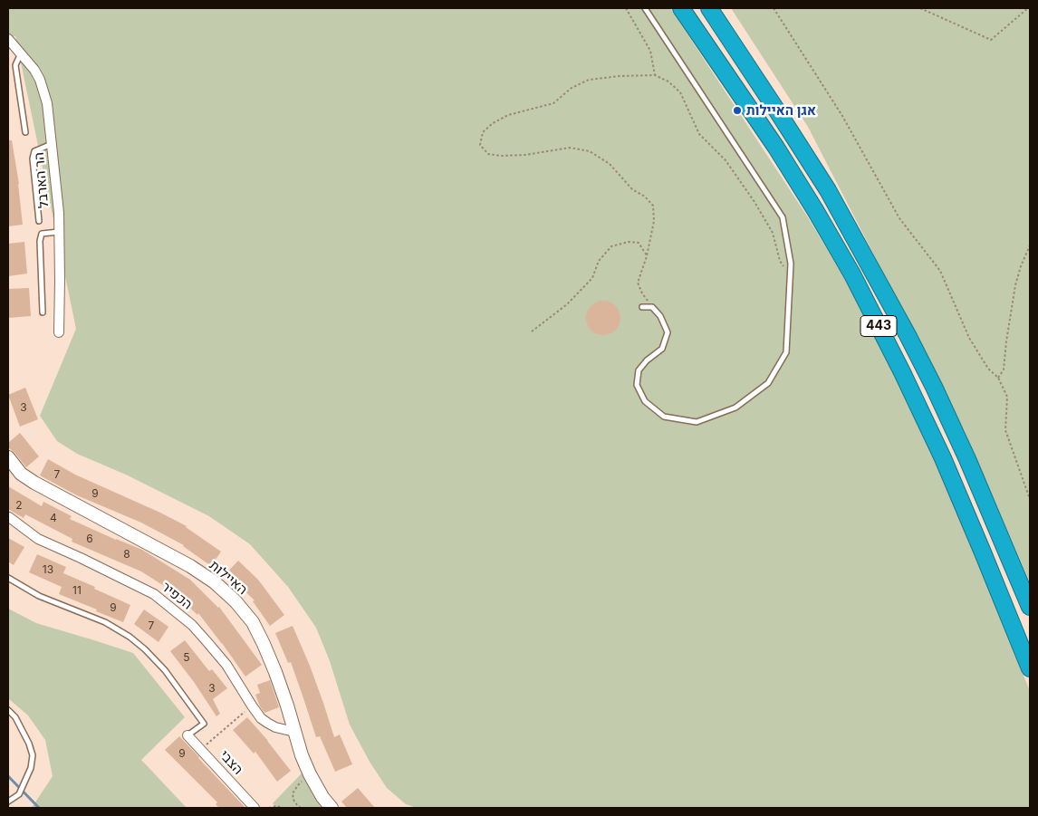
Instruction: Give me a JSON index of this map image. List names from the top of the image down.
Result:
{
  "streets": {
    "highway": ["443"],
    "street": [
      "הר הארבל",
      "האיילות",
      "הכפיר",
      "הצבי"
    ]
  },
  "crossings": [
    ["האיילות", "הכפיר"]
  ],
  "places": ["אגן האיילות"],
  "house_numbers": [
    "3",
    "7",
    "9",
    "2",
    "4",
    "6",
    "8",
    "13",
    "11",
    "9",
    "7",
    "5",
    "3",
    "9"
  ]
}
